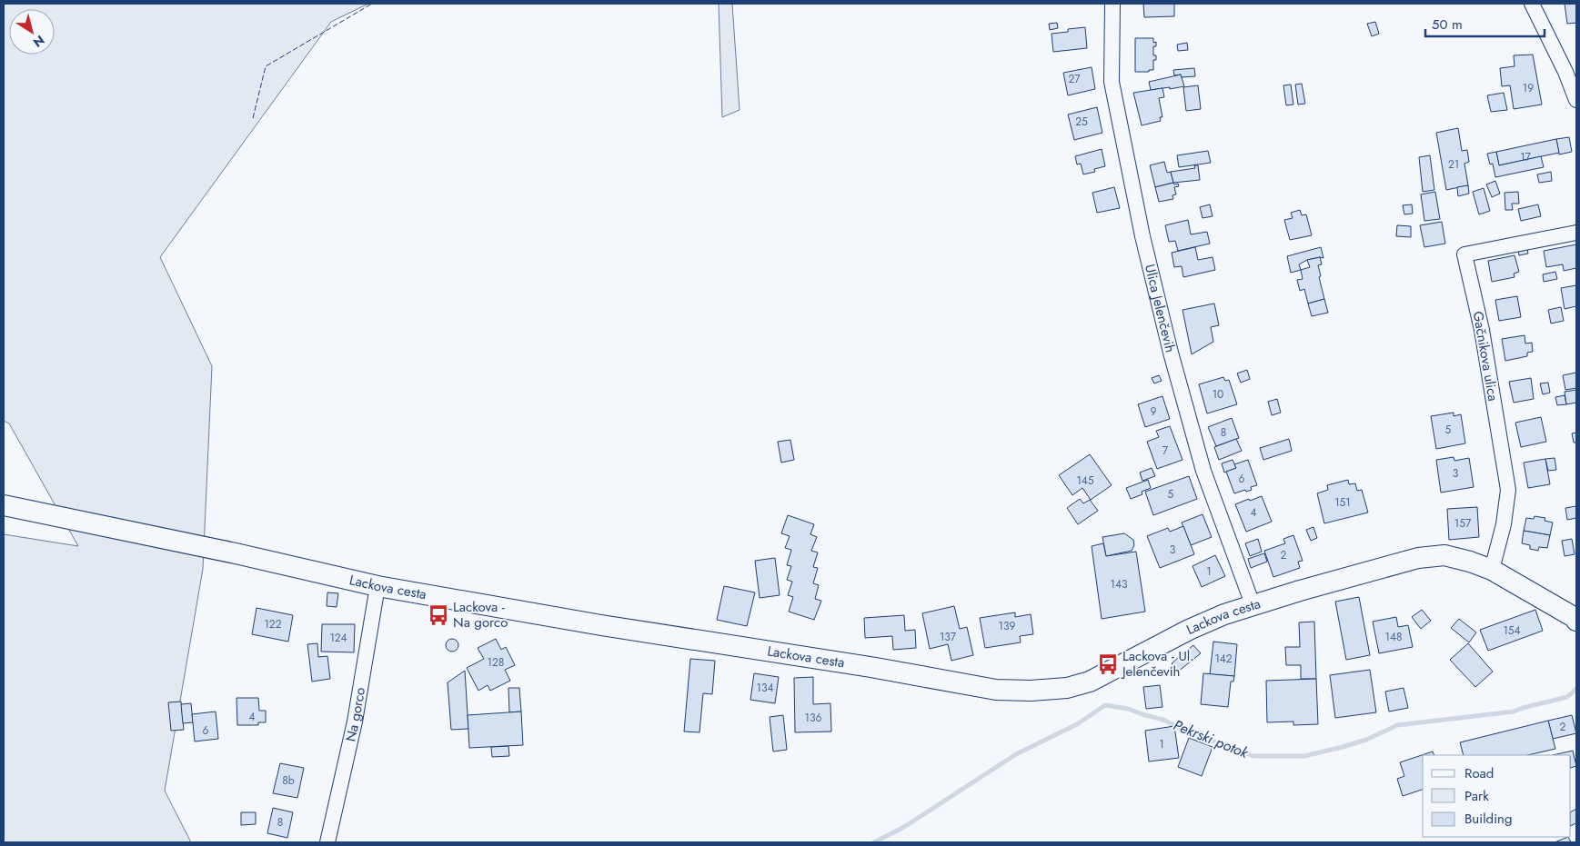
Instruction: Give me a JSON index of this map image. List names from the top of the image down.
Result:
{
  "streets": {
    "street": [
      "Ulica Jelenčevih",
      "Gačnikova ulica",
      "Lackova cesta",
      "Na gorco"
    ]
  },
  "crossings": [
    ["Ulica Jelenčevih", "Lackova cesta"],
    ["Gačnikova ulica", "Lackova cesta"],
    ["Lackova cesta", "Na gorco"]
  ],
  "water": ["Pekrski potok"],
  "places": {
    "bus stop": ["Lackova - Na gorco", "Lackova - Ul. Jelenčevih"]
  },
  "house_numbers": [
    "27",
    "19",
    "25",
    "17",
    "21",
    "10",
    "9",
    "5",
    "8",
    "7",
    "3",
    "6",
    "145",
    "5",
    "151",
    "4",
    "157",
    "3",
    "2",
    "1",
    "143",
    "122",
    "139",
    "154",
    "137",
    "148",
    "124",
    "142",
    "128",
    "134",
    "4",
    "136",
    "2",
    "6",
    "1",
    "8b",
    "8"
  ],
  "legend": ["Road", "Park", "Building"],
  "scale_bar": "50 m",
  "north": "bottom right"
}
